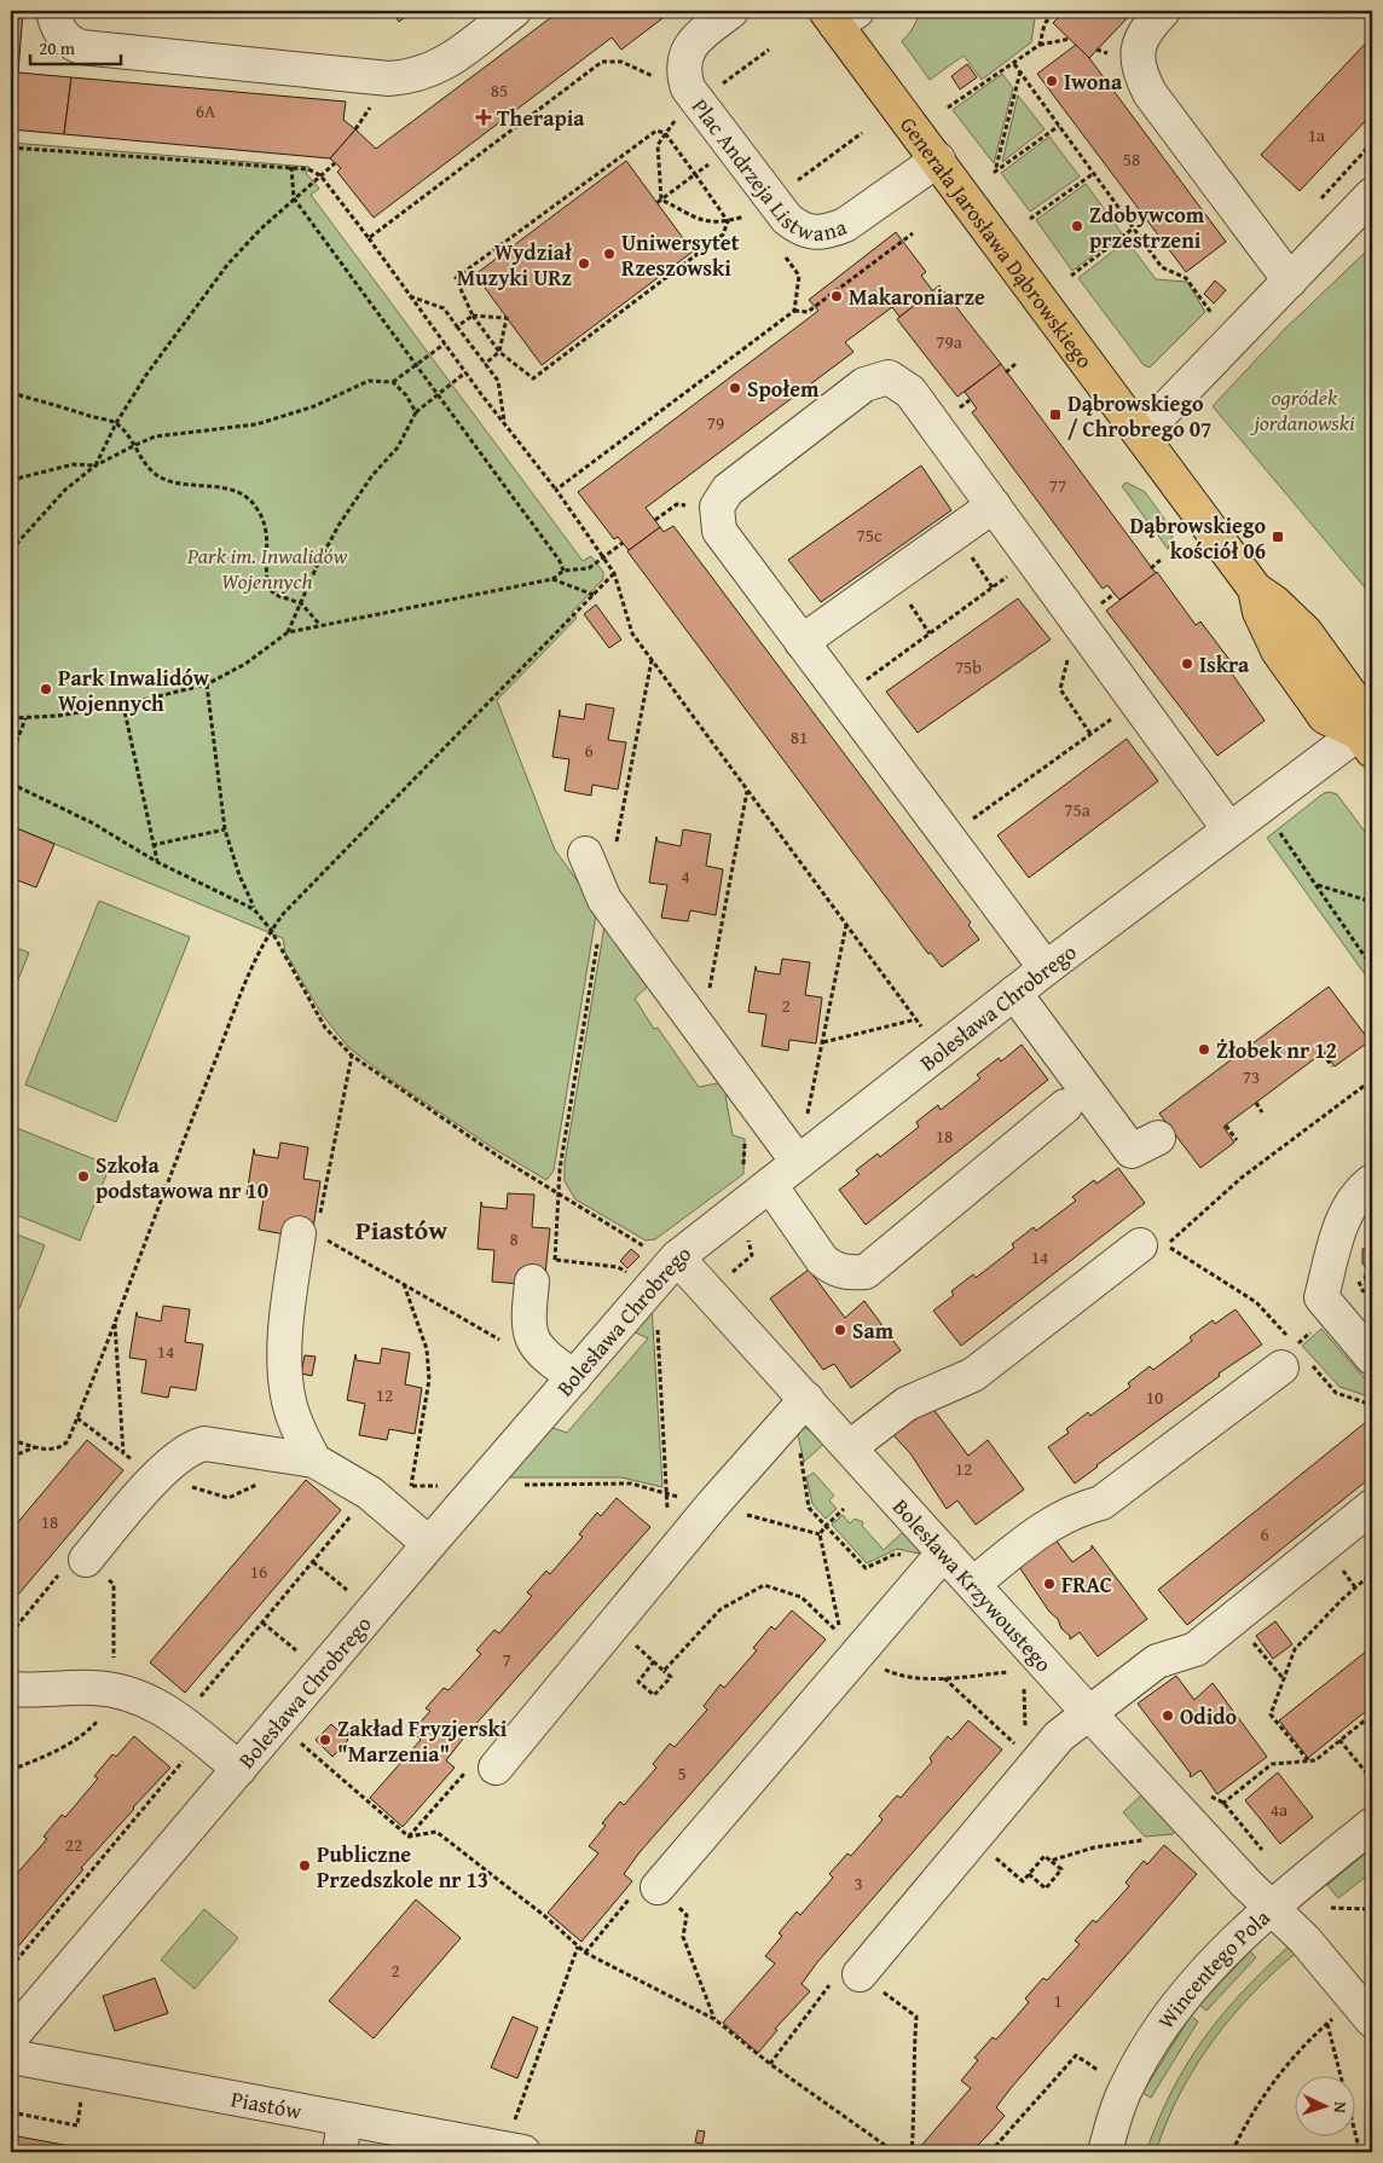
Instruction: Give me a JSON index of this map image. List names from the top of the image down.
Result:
{
  "streets": {
    "main road": ["Generała Jarosława Dąbrowskiego"],
    "street": [
      "Plac Andrzeja Listwana",
      "Bolesława Chrobrego",
      "Bolesława Krzywoustego",
      "Wincentego Pola",
      "Piastów"
    ]
  },
  "crossings": [
    ["Plac Andrzeja Listwana", "Generała Jarosława Dąbrowskiego"],
    ["Generała Jarosława Dąbrowskiego", "Bolesława Chrobrego"],
    ["Bolesława Chrobrego", "Bolesława Krzywoustego"],
    ["Bolesława Krzywoustego", "Wincentego Pola"]
  ],
  "districts": ["Piastów"],
  "parks": ["ogródek jordanowski", "Park im. Inwalidów Wojennych"],
  "places": {
    "other": [
      "Iwona",
      "Zdobywcom przestrzeni",
      "Uniwersytet Rzeszowski",
      "Wydział Muzyki URz",
      "Makaroniarze",
      "Społem",
      "Iskra",
      "Park Inwalidów Wojennych",
      "Żłobek nr 12",
      "Szkoła podstawowa nr 10",
      "Sam",
      "FRAC",
      "Odido",
      "Zakład Fryzjerski \"Marzenia\"",
      "Publiczne Przedszkole nr 13"
    ],
    "health": ["Therapia"],
    "transit": ["Dąbrowskiego / Chrobrego 07", "Dąbrowskiego kościół 06"]
  },
  "house_numbers": [
    "85",
    "6A",
    "1a",
    "58",
    "79a",
    "79",
    "77",
    "75c",
    "75b",
    "81",
    "6",
    "75a",
    "4",
    "2",
    "73",
    "18",
    "8",
    "14",
    "14",
    "12",
    "10",
    "12",
    "18",
    "6",
    "16",
    "7",
    "5",
    "4a",
    "22",
    "3",
    "2",
    "1"
  ],
  "scale_bar": "20 m",
  "north": "right"
}
